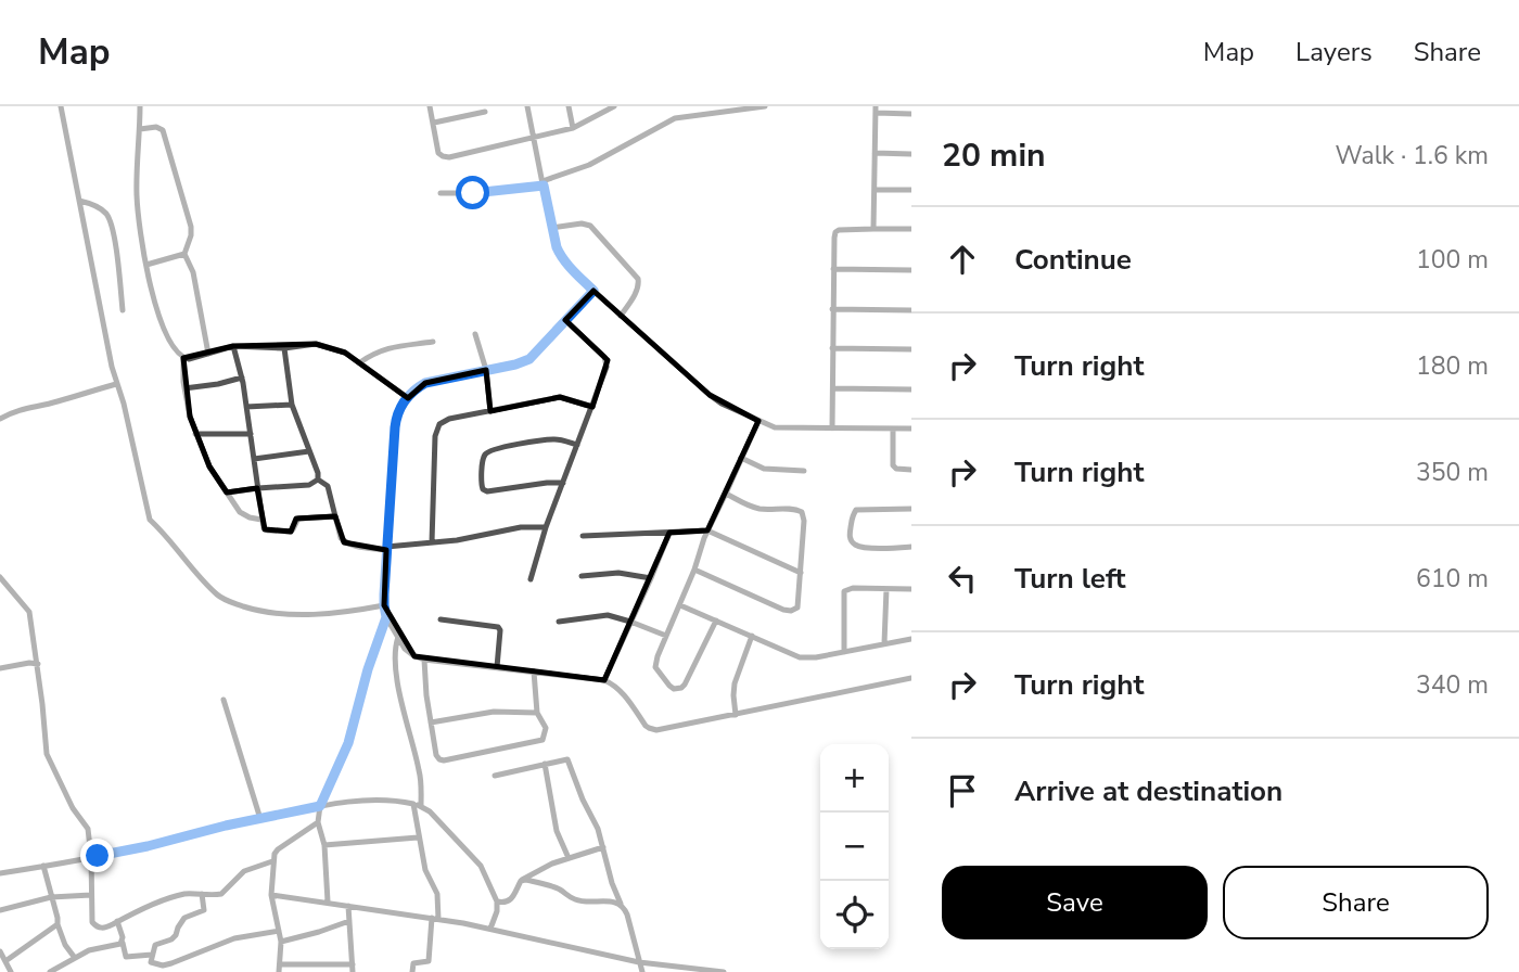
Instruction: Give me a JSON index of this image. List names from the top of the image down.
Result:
{
  "page": {
    "header": "Map",
    "nav": ["Map", "Layers", "Share"],
    "heading": ["20 min", "Walk · 1.6 km"],
    "list": [
      ["Continue", "100 m"],
      ["Turn right", "180 m"],
      ["Turn right", "350 m"],
      ["Turn left", "610 m"],
      ["Turn right", "340 m"],
      "Arrive at destination"
    ],
    "map_buttons": ["+", "−"],
    "buttons": ["Save", "Share"]
  }
}
